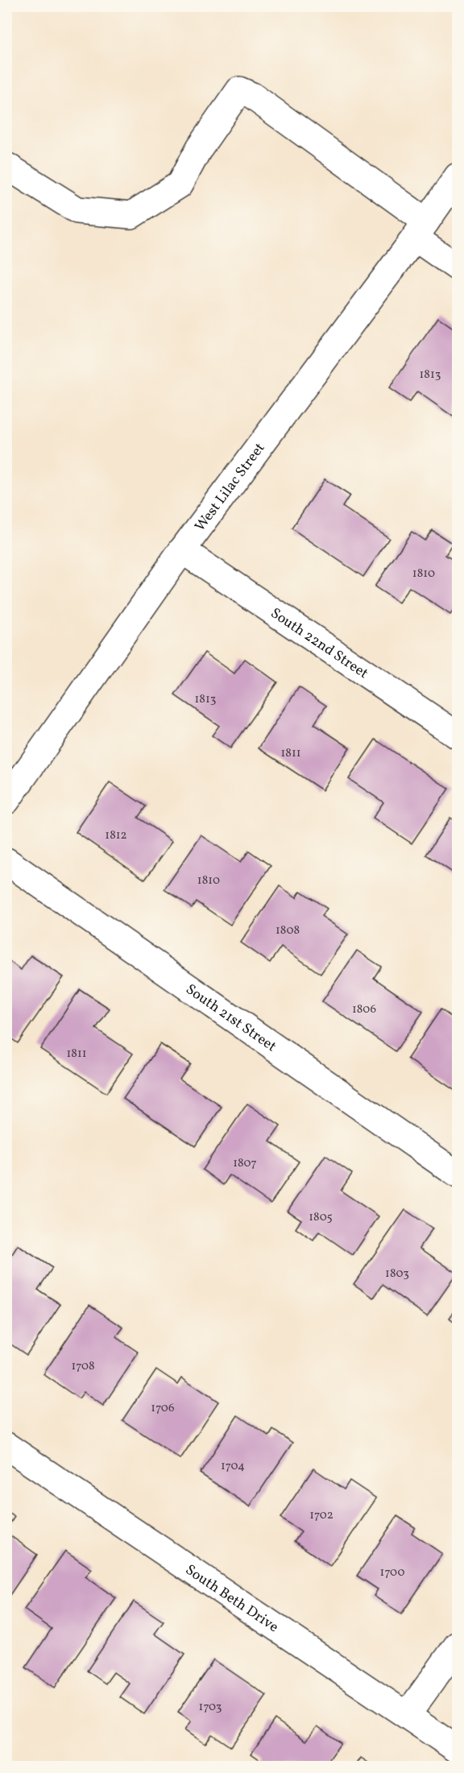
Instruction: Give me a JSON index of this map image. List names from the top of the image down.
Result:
{
  "streets": {
    "street": [
      "West Lilac Street",
      "South 22nd Street",
      "South 21st Street",
      "South Beth Drive"
    ]
  },
  "crossings": [
    ["West Lilac Street", "South 22nd Street"]
  ],
  "house_numbers": [
    "1813",
    "1810",
    "1813",
    "1811",
    "1812",
    "1810",
    "1808",
    "1806",
    "1811",
    "1807",
    "1805",
    "1803",
    "1708",
    "1706",
    "1704",
    "1702",
    "1700",
    "1703"
  ]
}
